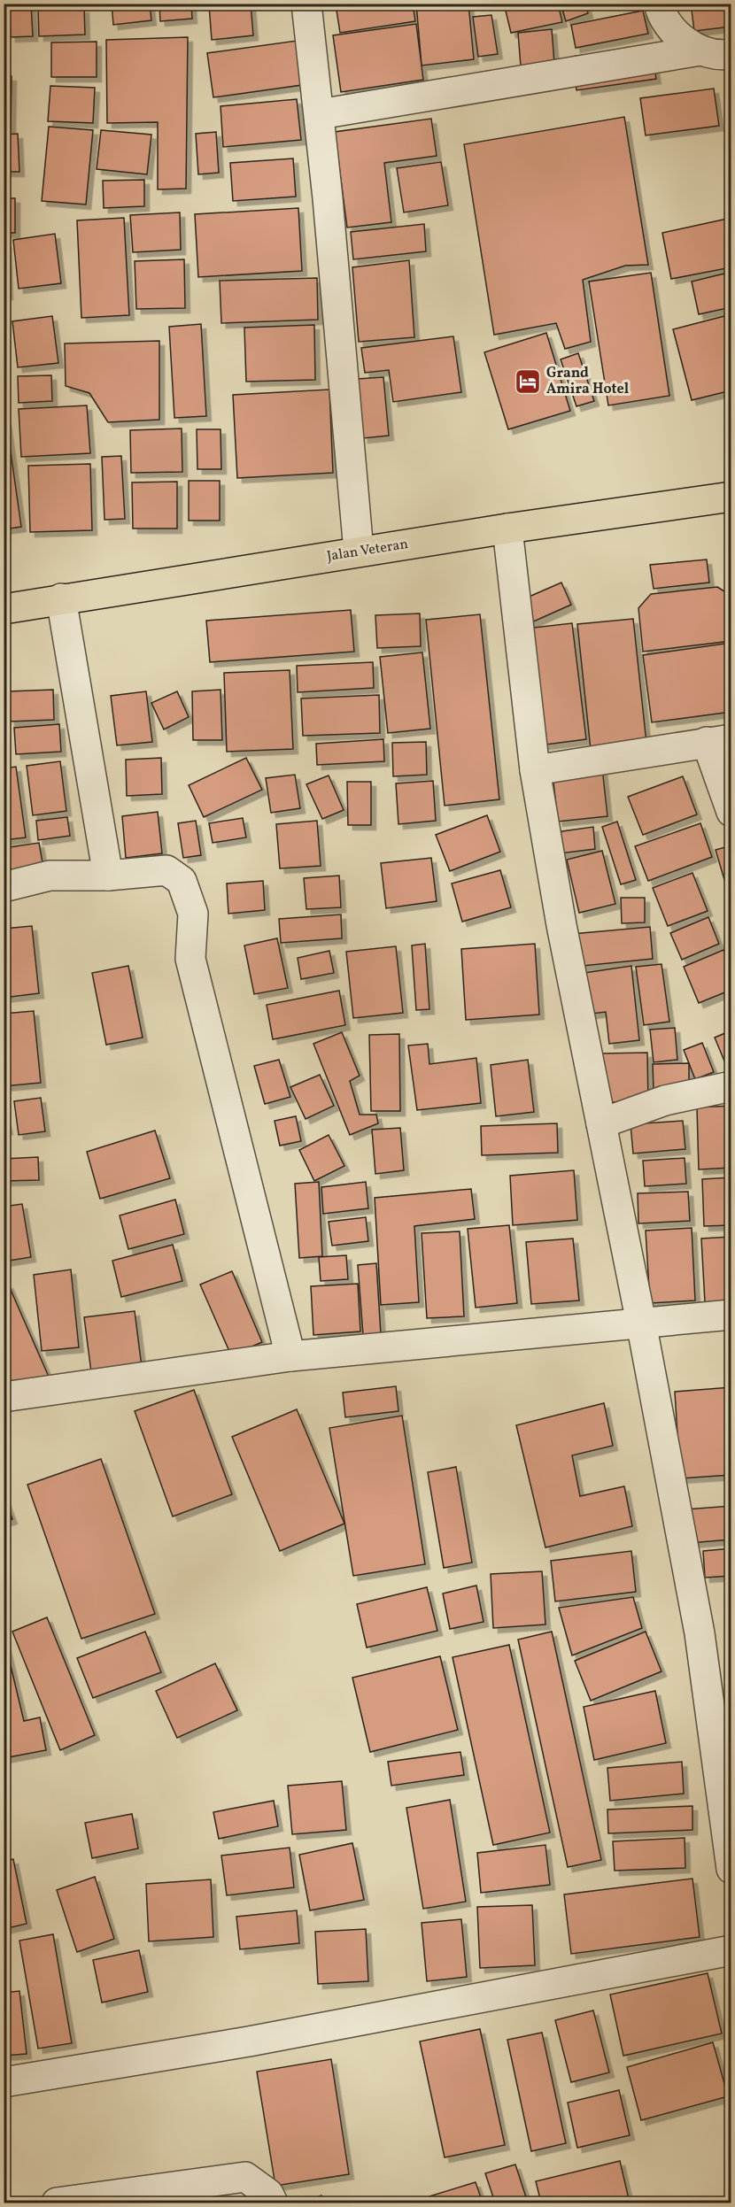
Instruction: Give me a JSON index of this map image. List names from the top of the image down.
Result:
{
  "streets": {
    "main road": ["Jalan Veteran"]
  },
  "places": {
    "hotel": ["Grand Amira Hotel"]
  }
}
